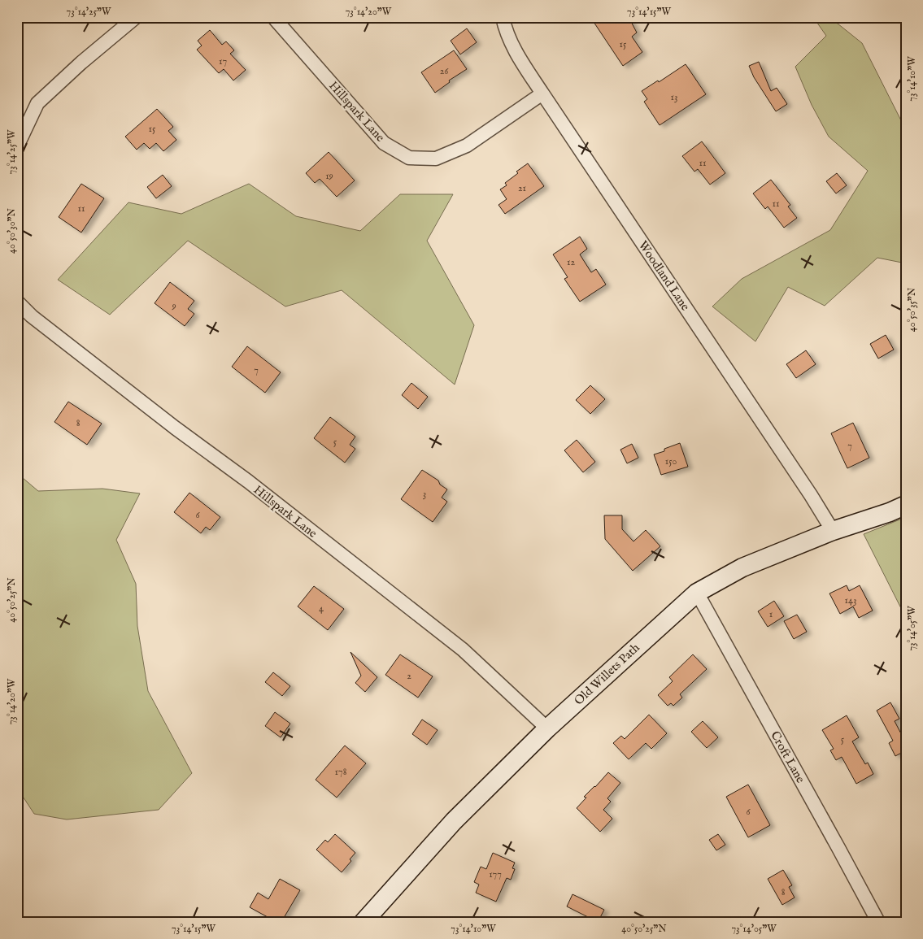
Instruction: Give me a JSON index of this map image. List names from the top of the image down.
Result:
{
  "streets": {
    "main road": ["Old Willets Path"],
    "street": ["Hillspark Lane", "Woodland Lane", "Croft Lane"]
  },
  "crossings": [
    ["Hillspark Lane", "Woodland Lane"],
    ["Hillspark Lane", "Old Willets Path"],
    ["Woodland Lane", "Old Willets Path"],
    ["Old Willets Path", "Croft Lane"]
  ],
  "house_numbers": [
    "15",
    "17",
    "26",
    "13",
    "15",
    "11",
    "19",
    "21",
    "11",
    "11",
    "12",
    "9",
    "7",
    "8",
    "5",
    "7",
    "150",
    "3",
    "6",
    "143",
    "4",
    "1",
    "2",
    "5",
    "178",
    "6",
    "177",
    "8"
  ],
  "coordinates": [
    "73°14'25\"W",
    "73°14'20\"W",
    "73°14'15\"W",
    "73°14'10\"W",
    "40°50'30\"N",
    "40°50'35\"N",
    "40°50'25\"N",
    "73°14'05\"W"
  ]
}
